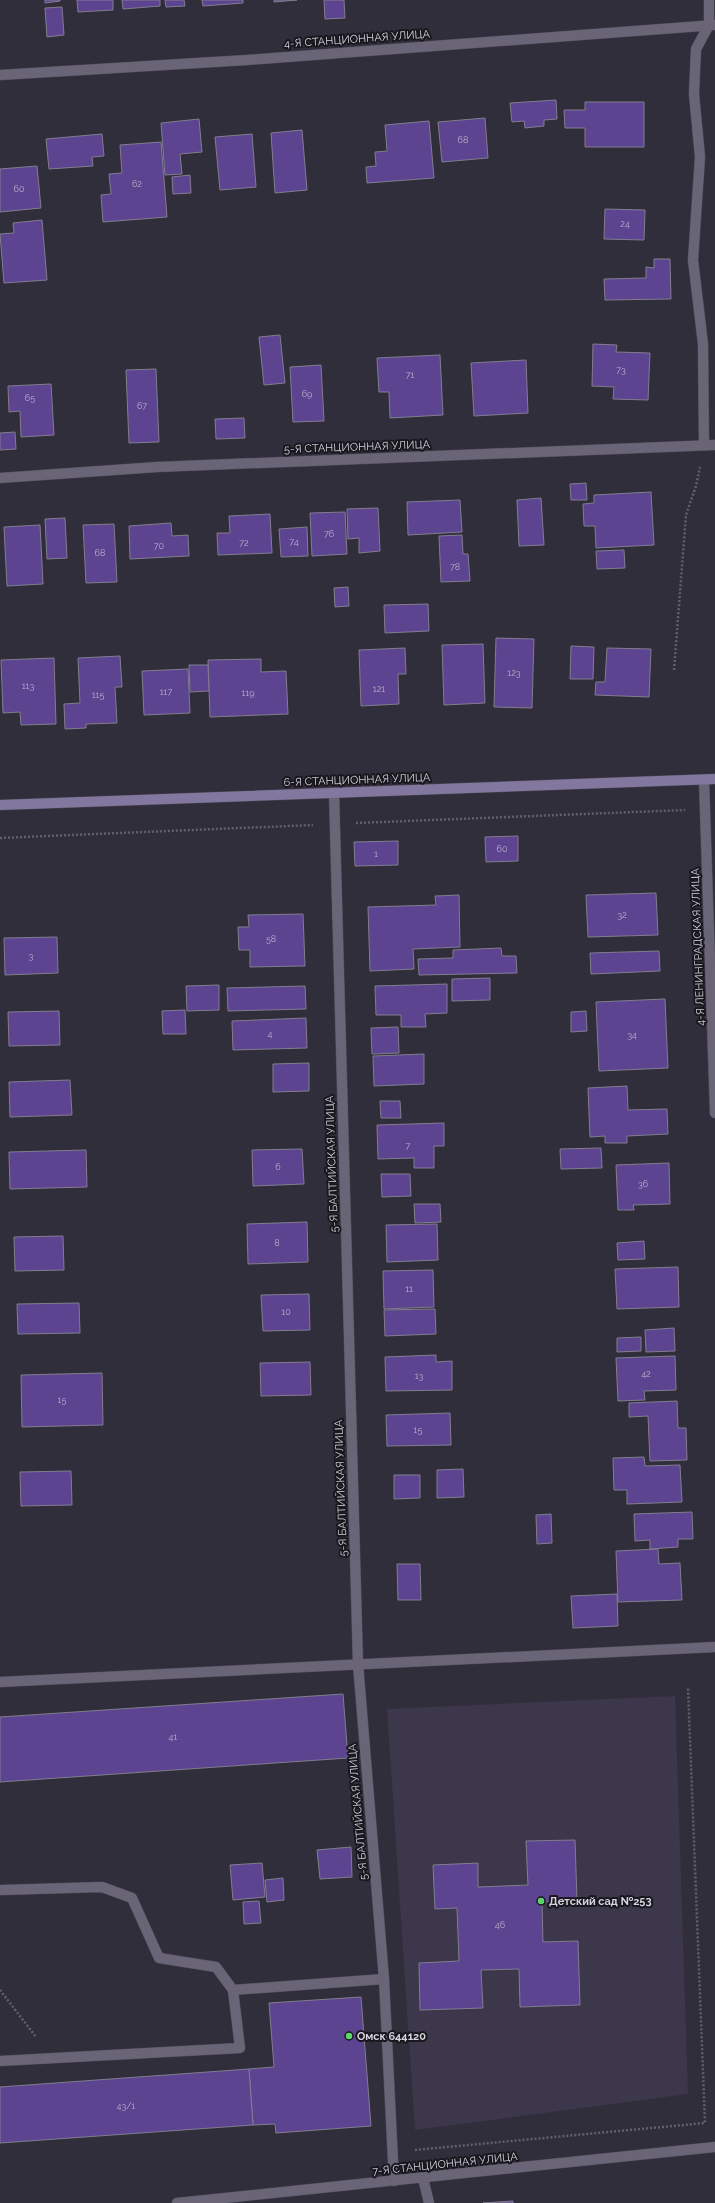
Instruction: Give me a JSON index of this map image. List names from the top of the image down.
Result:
{
  "streets": {
    "main road": ["6-Я СТАНЦИОННАЯ УЛИЦА"],
    "street": [
      "4-Я СТАНЦИОННАЯ УЛИЦА",
      "5-Я СТАНЦИОННАЯ УЛИЦА",
      "4-Я ЛЕНИНГРАДСКАЯ УЛИЦА",
      "5-Я БАЛТИЙСКАЯ УЛИЦА",
      "7-Я СТАНЦИОННАЯ УЛИЦА"
    ]
  },
  "crossings": [
    ["6-Я СТАНЦИОННАЯ УЛИЦА", "4-Я ЛЕНИНГРАДСКАЯ УЛИЦА"],
    ["6-Я СТАНЦИОННАЯ УЛИЦА", "5-Я БАЛТИЙСКАЯ УЛИЦА"],
    ["5-Я БАЛТИЙСКАЯ УЛИЦА", "7-Я СТАНЦИОННАЯ УЛИЦА"]
  ],
  "places": ["Детский сад №253", "Омск 644120"],
  "house_numbers": [
    "68",
    "62",
    "60",
    "24",
    "73",
    "71",
    "69",
    "65",
    "67",
    "76",
    "74",
    "72",
    "70",
    "68",
    "78",
    "123",
    "113",
    "121",
    "117",
    "119",
    "115",
    "60",
    "1",
    "32",
    "58",
    "3",
    "4",
    "34",
    "7",
    "6",
    "36",
    "8",
    "11",
    "10",
    "42",
    "13",
    "15",
    "15",
    "41",
    "46",
    "43/1"
  ]
}
